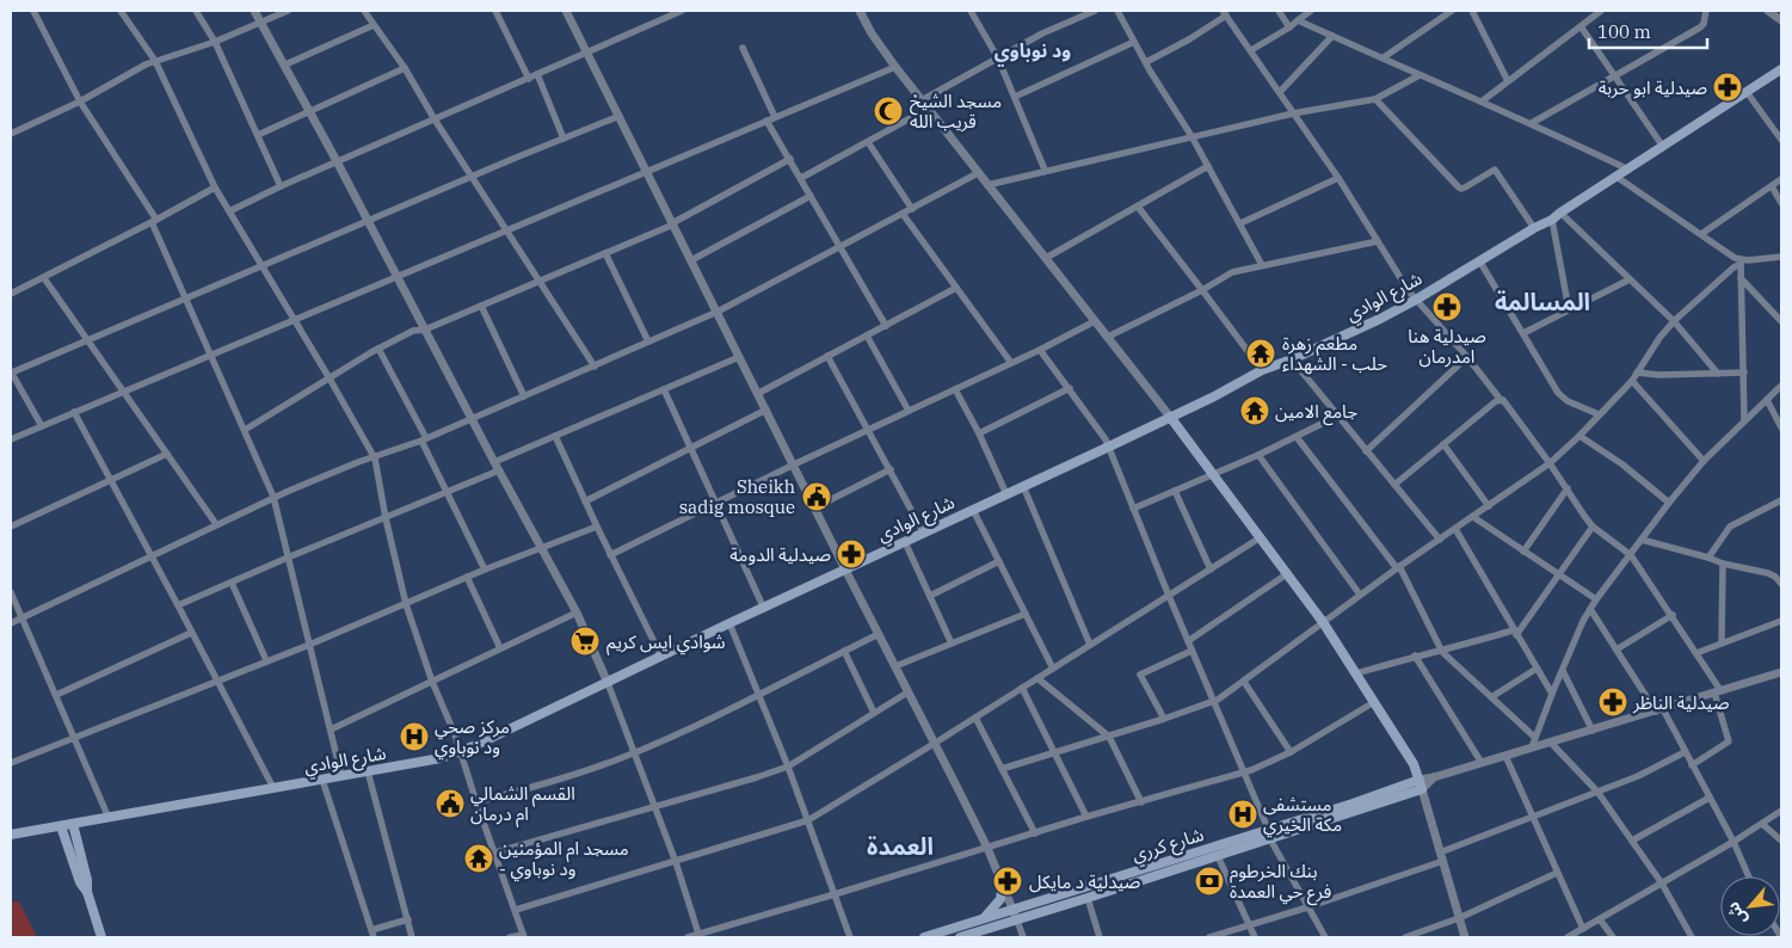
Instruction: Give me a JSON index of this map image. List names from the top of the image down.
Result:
{
  "streets": {
    "main road": ["شارع الوادي", "شارع كرري"]
  },
  "districts": ["ود نوباوي", "المسالمة", "العمدة"],
  "places": {
    "pharmacy": [
      "صيدلية ابو حربة",
      "صيدلية هنا امدرمان",
      "صيدلية الدومة",
      "صيدلية الناظر",
      "صيدلية د مايكل"
    ],
    "mosque": ["مسجد الشيخ قريب الله"],
    "temple": ["مطعم زهرة حلب - الشهداء", "جامع الامين", "مسجد ام المؤمنين - ود نوباوي"],
    "public building": ["Sheikh sadig mosque", "القسم الشمالي ام درمان"],
    "supermarket": ["شوادي ايس كريم"],
    "hospital": ["مركز صحي ود نوباوي", "مستشفى مكة الخيري"],
    "bank": ["بنك الخرطوم فرع حي العمدة"]
  },
  "scale_bar": "100 m",
  "north": "bottom left"
}
